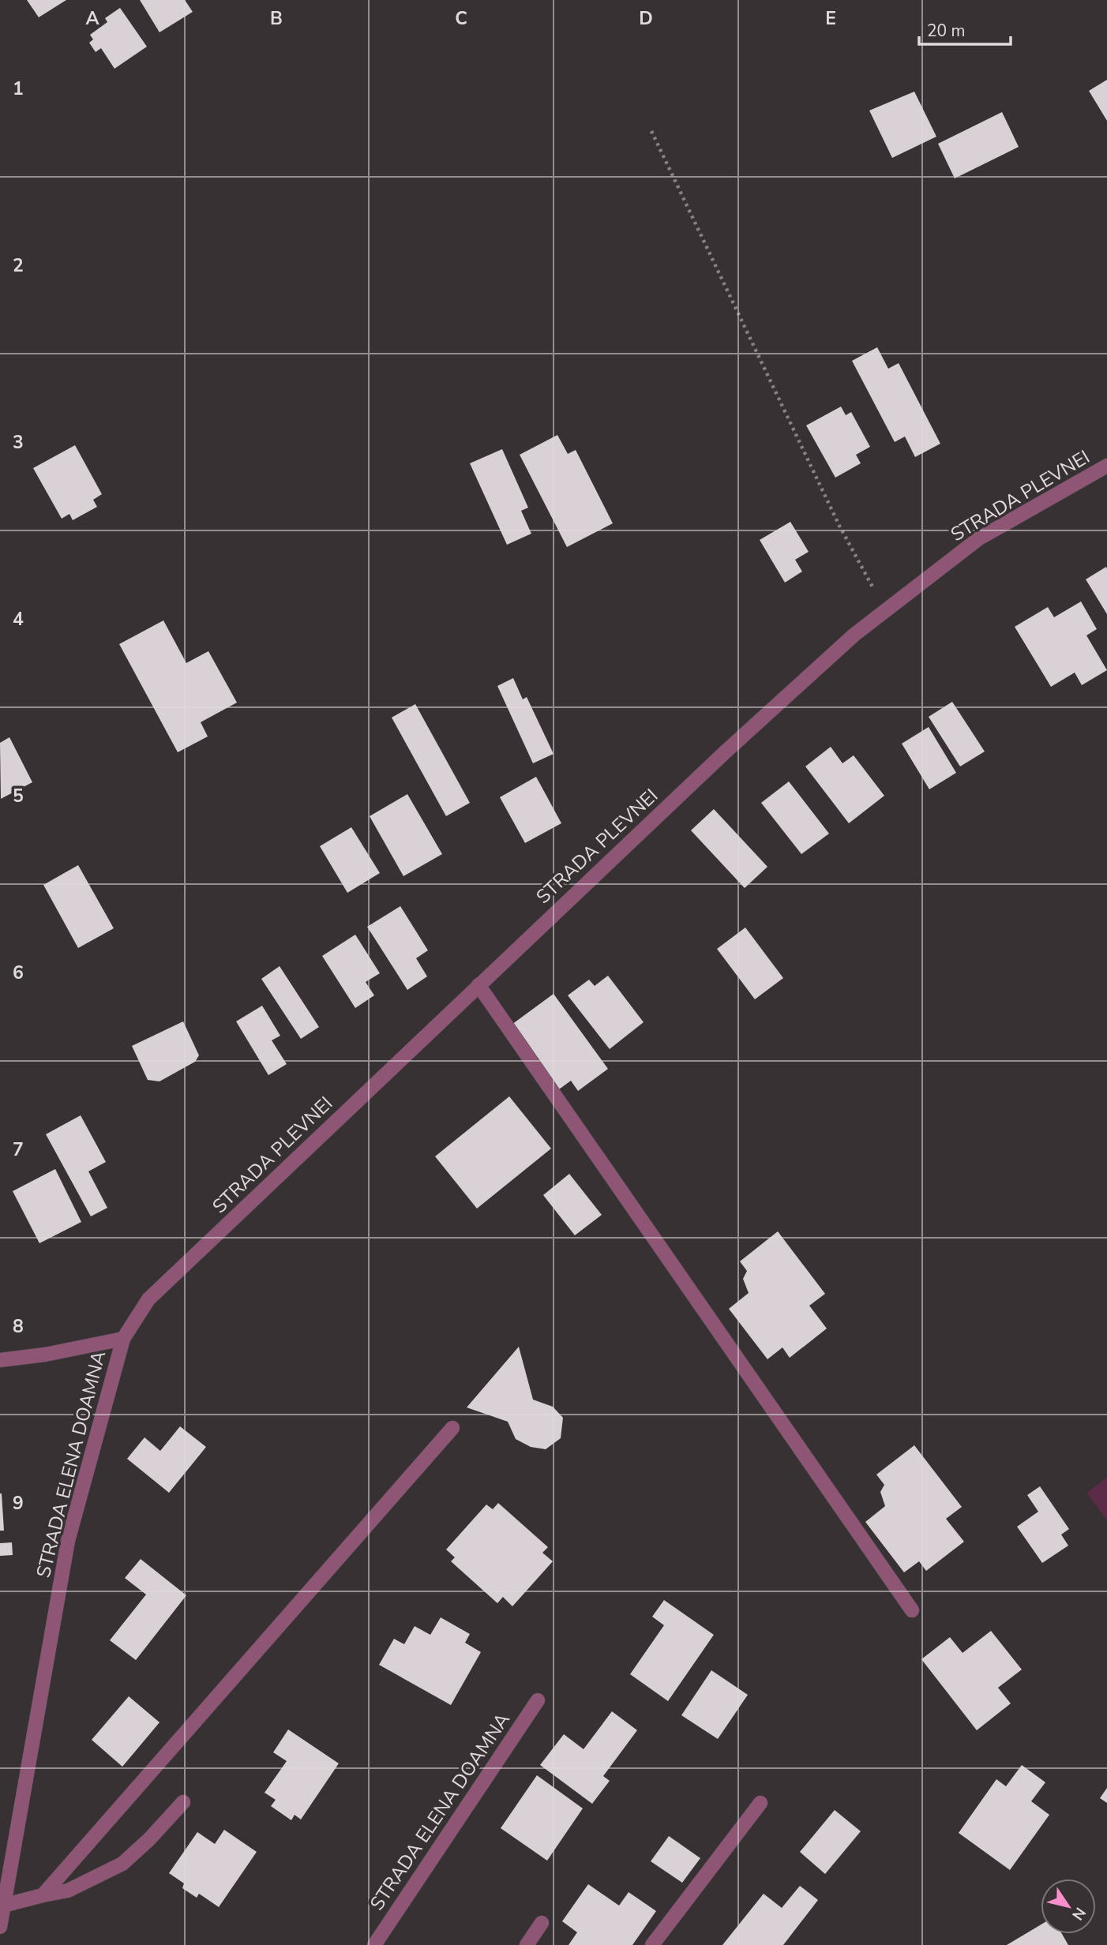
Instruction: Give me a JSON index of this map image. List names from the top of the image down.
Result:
{
  "streets": {
    "street": ["STRADA PLEVNEI", "STRADA ELENA DOAMNA"]
  },
  "crossings": [
    ["STRADA PLEVNEI", "STRADA ELENA DOAMNA"]
  ],
  "scale_bar": "20 m",
  "north": "bottom right",
  "grid": {
    "columns": [
      "A",
      "B",
      "C",
      "D",
      "E"
    ],
    "rows": [
      "1",
      "2",
      "3",
      "4",
      "5",
      "6",
      "7",
      "8",
      "9"
    ]
  }
}
